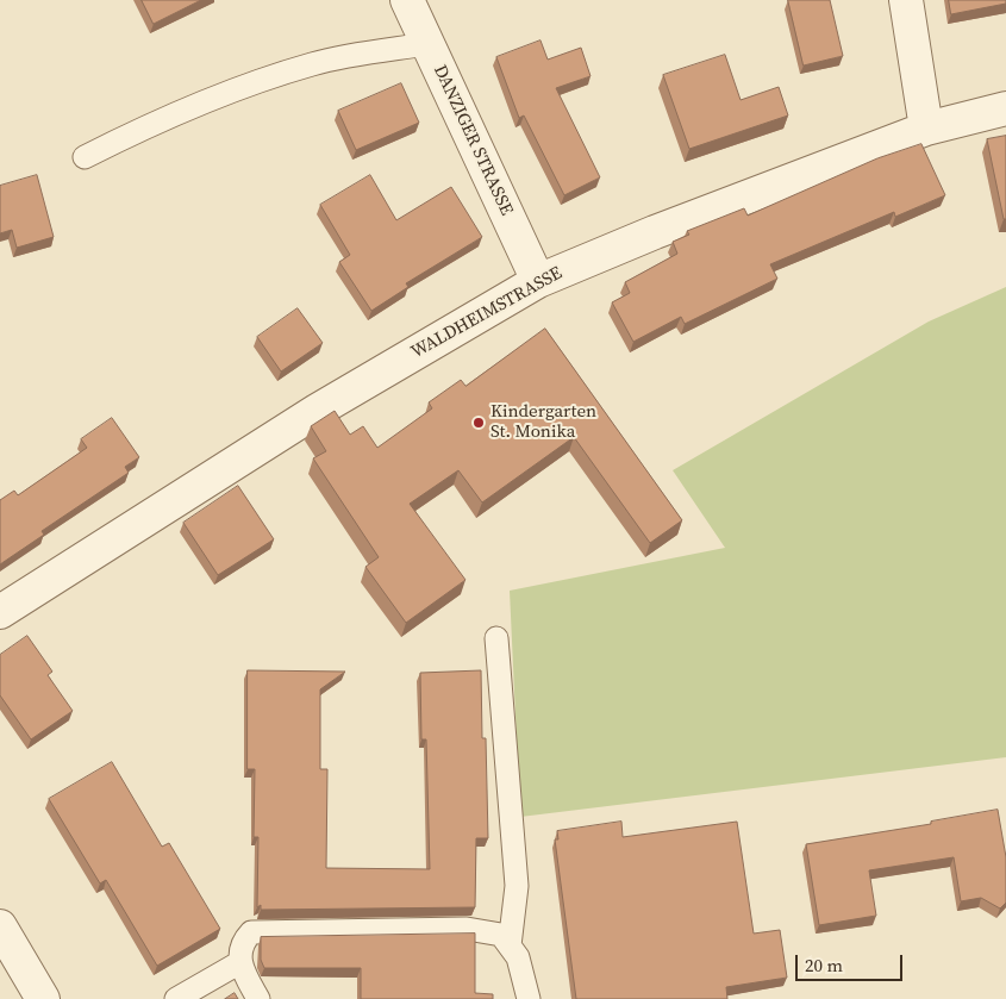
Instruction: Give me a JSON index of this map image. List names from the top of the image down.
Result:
{
  "streets": {
    "street": ["DANZIGER STRASSE", "WALDHEIMSTRASSE"]
  },
  "crossings": [
    ["DANZIGER STRASSE", "WALDHEIMSTRASSE"]
  ],
  "places": ["Kindergarten St. Monika"],
  "scale_bar": "20 m"
}
